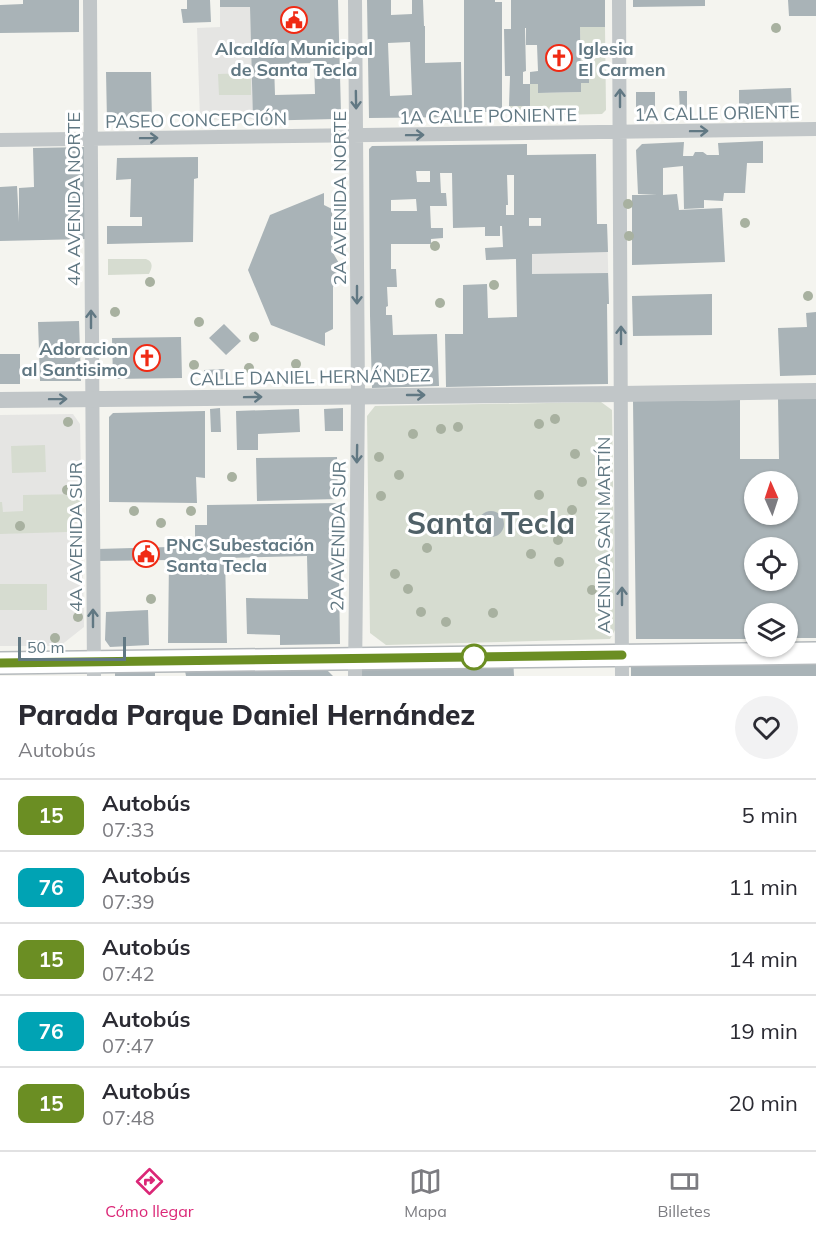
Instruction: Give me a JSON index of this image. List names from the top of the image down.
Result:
{
  "streets": {
    "street": [
      "1A CALLE ORIENTE",
      "1A CALLE PONIENTE",
      "PASEO CONCEPCIÓN",
      "2A AVENIDA NORTE",
      "4A AVENIDA NORTE",
      "CALLE DANIEL HERNÁNDEZ",
      "AVENIDA SAN MARTÍN",
      "2A AVENIDA SUR",
      "4A AVENIDA SUR"
    ]
  },
  "crossings": [
    ["1A CALLE ORIENTE", "1A CALLE PONIENTE"],
    ["1A CALLE ORIENTE", "AVENIDA SAN MARTÍN"],
    ["1A CALLE PONIENTE", "PASEO CONCEPCIÓN"],
    ["1A CALLE PONIENTE", "2A AVENIDA NORTE"],
    ["1A CALLE PONIENTE", "AVENIDA SAN MARTÍN"],
    ["PASEO CONCEPCIÓN", "2A AVENIDA NORTE"],
    ["PASEO CONCEPCIÓN", "4A AVENIDA NORTE"],
    ["2A AVENIDA NORTE", "CALLE DANIEL HERNÁNDEZ"],
    ["2A AVENIDA NORTE", "2A AVENIDA SUR"],
    ["4A AVENIDA NORTE", "CALLE DANIEL HERNÁNDEZ"],
    ["4A AVENIDA NORTE", "4A AVENIDA SUR"],
    ["CALLE DANIEL HERNÁNDEZ", "AVENIDA SAN MARTÍN"],
    ["CALLE DANIEL HERNÁNDEZ", "2A AVENIDA SUR"],
    ["CALLE DANIEL HERNÁNDEZ", "4A AVENIDA SUR"]
  ],
  "one_way": [
    "1A CALLE ORIENTE",
    "1A CALLE PONIENTE",
    "PASEO CONCEPCIÓN",
    "2A AVENIDA NORTE",
    "4A AVENIDA NORTE",
    "CALLE DANIEL HERNÁNDEZ",
    "AVENIDA SAN MARTÍN",
    "2A AVENIDA SUR",
    "4A AVENIDA SUR"
  ],
  "districts": ["Santa Tecla"],
  "places": {
    "public building": ["Alcaldía Municipal de Santa Tecla", "PNC Subestación Santa Tecla"],
    "church": ["Iglesia El Carmen", "Adoracion al Santisimo"]
  },
  "lines": ["bus line 15"],
  "scale_bar": "50 m",
  "north": "top",
  "page": {
    "scale": "50 m",
    "heading": ["Parada Parque Daniel Hernández", "Autobús"],
    "list": [
      {
        "mark": "15",
        "name": "Autobús",
        "note": "07:33",
        "value": "5 min"
      },
      {
        "mark": "76",
        "name": "Autobús",
        "note": "07:39",
        "value": "11 min"
      },
      {
        "mark": "15",
        "name": "Autobús",
        "note": "07:42",
        "value": "14 min"
      },
      {
        "mark": "76",
        "name": "Autobús",
        "note": "07:47",
        "value": "19 min"
      },
      {
        "mark": "15",
        "name": "Autobús",
        "note": "07:48",
        "value": "20 min"
      }
    ],
    "tabs": ["Cómo llegar", "Mapa", "Billetes"]
  }
}
